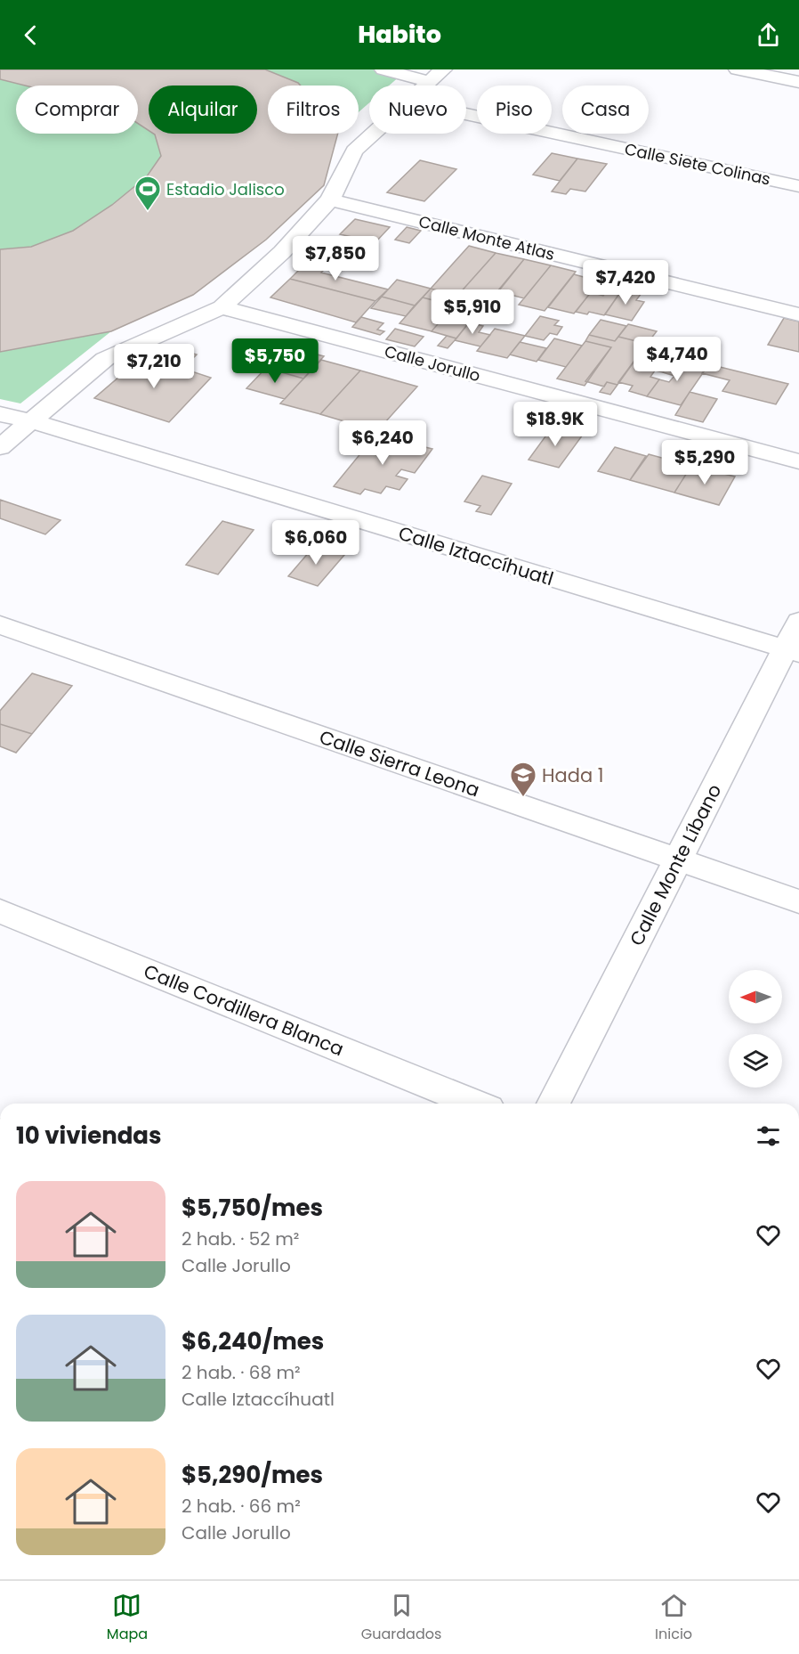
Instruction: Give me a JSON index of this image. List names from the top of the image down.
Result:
{
  "streets": {
    "street": [
      "Calle Siete Colinas",
      "Calle Monte Atlas",
      "Calle Jorullo",
      "Calle Iztaccíhuatl",
      "Calle Sierra Leona",
      "Calle Monte Líbano",
      "Calle Cordillera Blanca"
    ]
  },
  "crossings": [
    ["Calle Iztaccíhuatl", "Calle Monte Líbano"],
    ["Calle Sierra Leona", "Calle Monte Líbano"]
  ],
  "places": {
    "sports": ["Estadio Jalisco"],
    "school or university": ["Hada 1"]
  },
  "north": "left",
  "page": {
    "header": "Habito",
    "chip": [
      "Comprar",
      "Alquilar",
      "Filtros",
      "Nuevo",
      "Piso",
      "Casa"
    ],
    "price": [
      "$7,850",
      "$7,420",
      "$5,910",
      "$4,740",
      "$5,750",
      "$7,210",
      "$18.9K",
      "$6,240",
      "$5,290",
      "$6,060"
    ],
    "heading": "10 viviendas",
    "list": [
      {
        "name": "$5,750/mes",
        "note": "2 hab. · 52 m² · Calle Jorullo"
      },
      {
        "name": "$6,240/mes",
        "note": "2 hab. · 68 m² · Calle Iztaccíhuatl"
      },
      {
        "name": "$5,290/mes",
        "note": "2 hab. · 66 m² · Calle Jorullo"
      }
    ],
    "tabs": ["Mapa", "Guardados", "Inicio"]
  }
}
